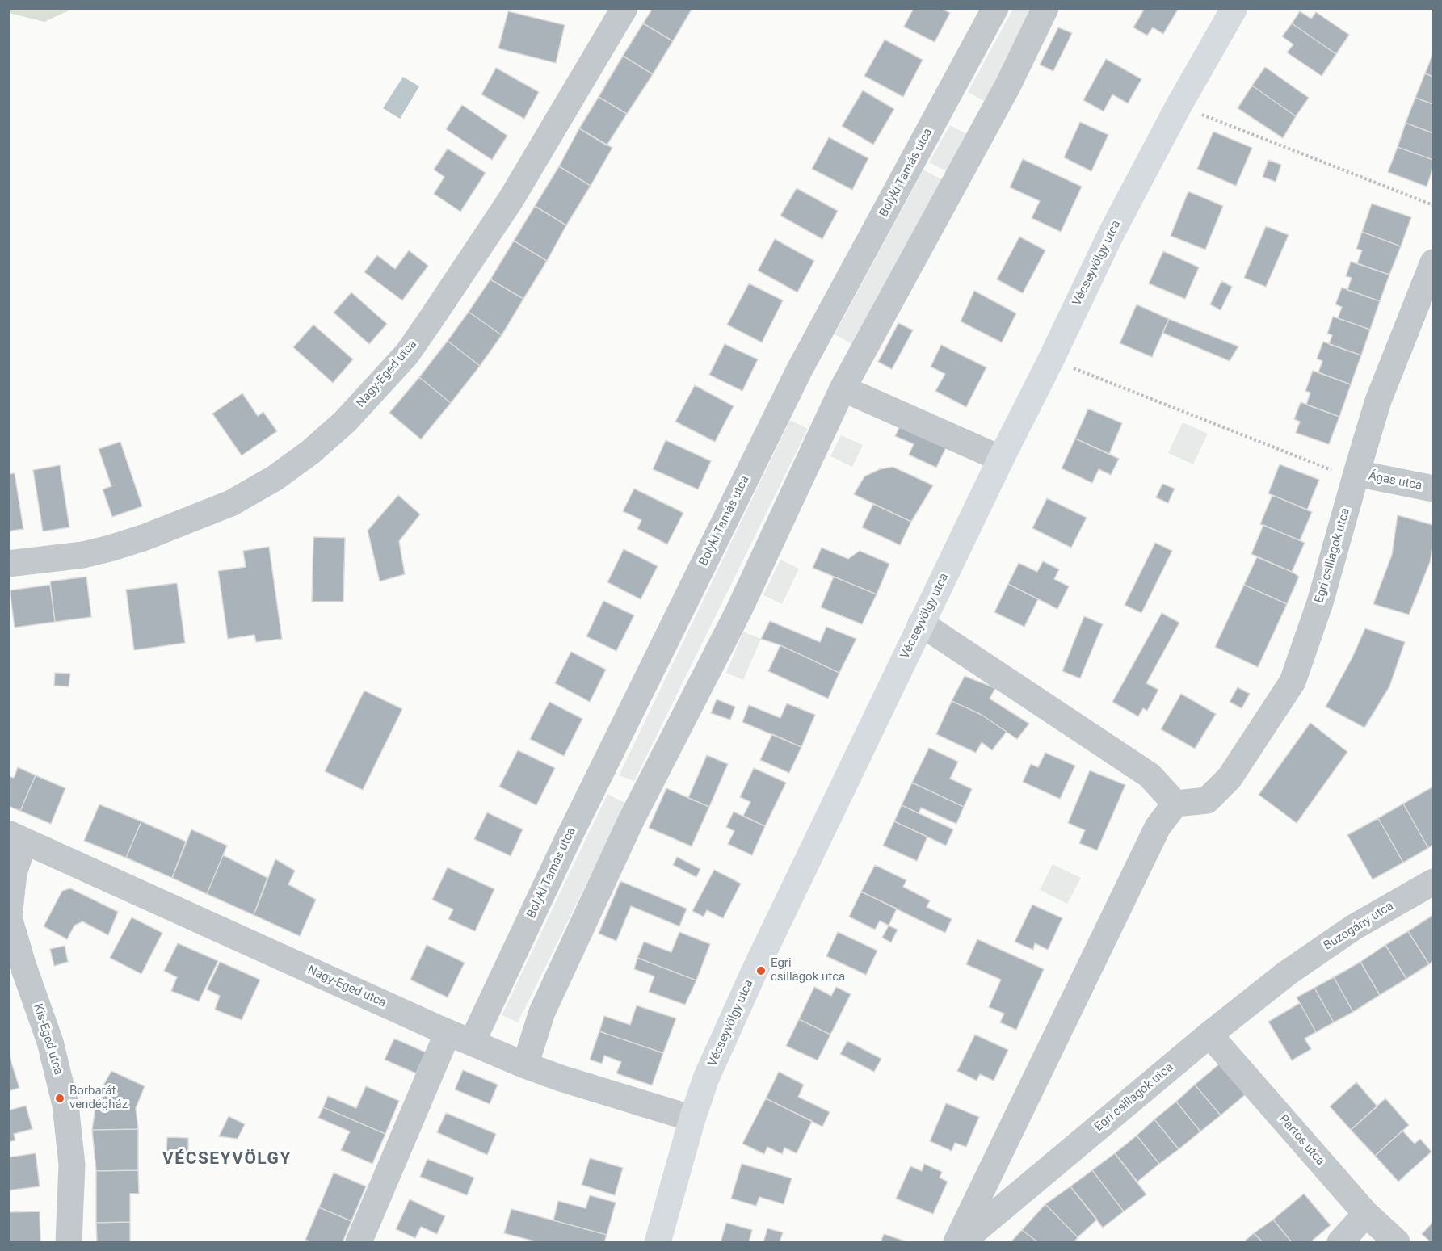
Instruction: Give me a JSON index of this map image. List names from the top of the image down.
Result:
{
  "streets": {
    "main road": ["Vécseyvölgy utca"],
    "street": [
      "Bolyki Tamás utca",
      "Nagy-Eged utca",
      "Ágas utca",
      "Egri csillagok utca",
      "Buzogány utca",
      "Kis-Eged utca",
      "Partos utca"
    ]
  },
  "crossings": [
    ["Bolyki Tamás utca", "Nagy-Eged utca"],
    ["Vécseyvölgy utca", "Nagy-Eged utca"],
    ["Nagy-Eged utca", "Kis-Eged utca"],
    ["Ágas utca", "Egri csillagok utca"],
    ["Egri csillagok utca", "Buzogány utca"],
    ["Egri csillagok utca", "Partos utca"]
  ],
  "districts": ["VÉCSEYVÖLGY"],
  "places": ["Egri csillagok utca", "Borbarát vendégház"]
}
